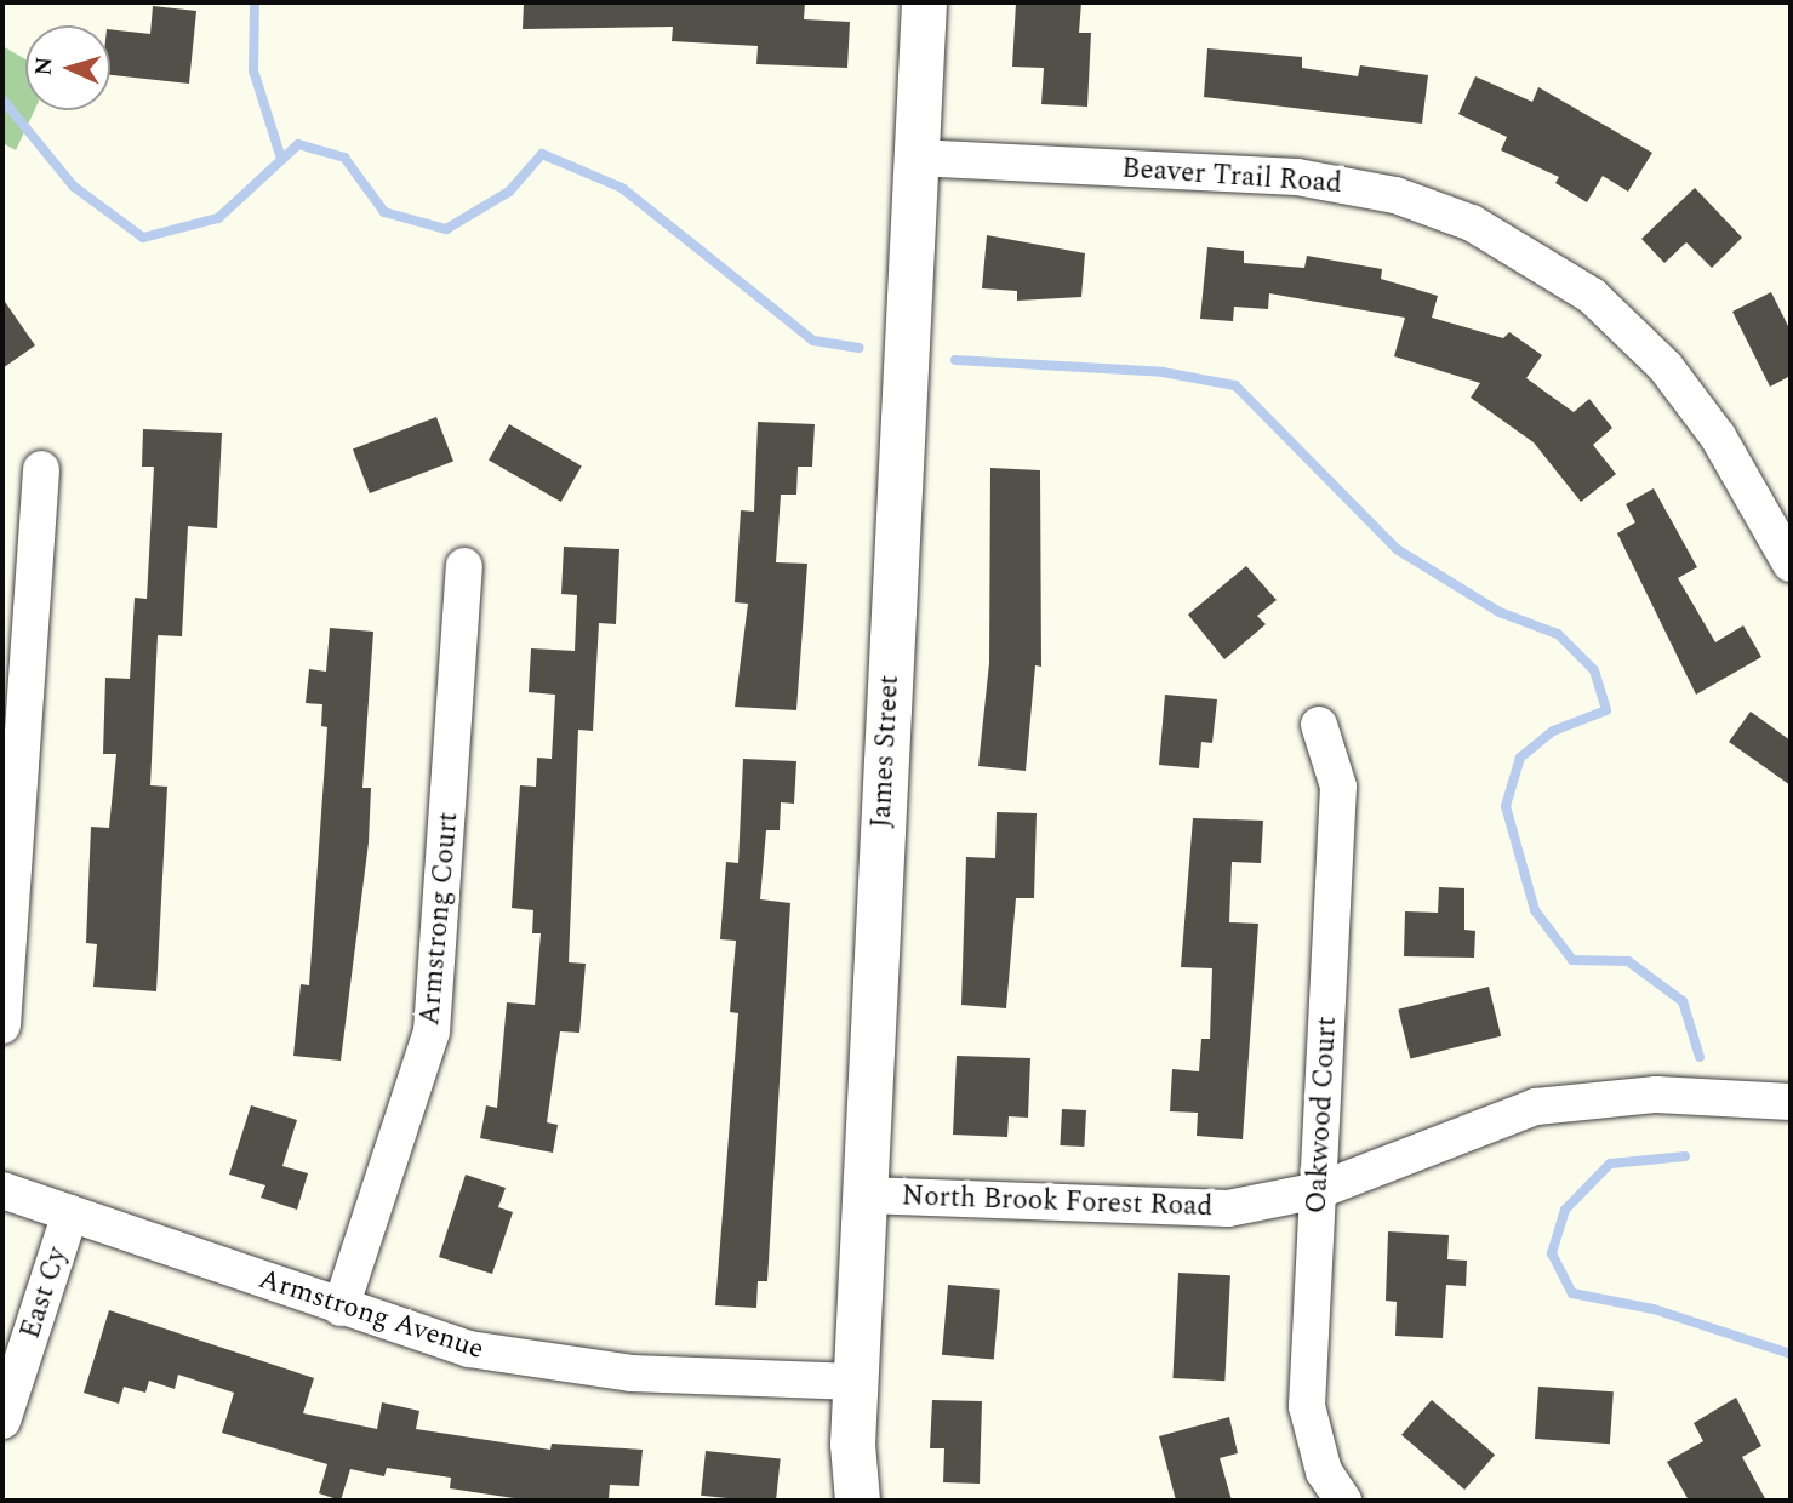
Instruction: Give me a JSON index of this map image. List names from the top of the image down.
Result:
{
  "streets": {
    "street": [
      "Beaver Trail Road",
      "James Street",
      "Armstrong Court",
      "Oakwood Court",
      "North Brook Forest Road",
      "East Cy",
      "Armstrong Avenue"
    ]
  },
  "crossings": [
    ["Beaver Trail Road", "James Street"],
    ["James Street", "North Brook Forest Road"],
    ["James Street", "Armstrong Avenue"],
    ["Armstrong Court", "Armstrong Avenue"],
    ["Oakwood Court", "North Brook Forest Road"],
    ["East Cy", "Armstrong Avenue"]
  ],
  "north": "left"
}
